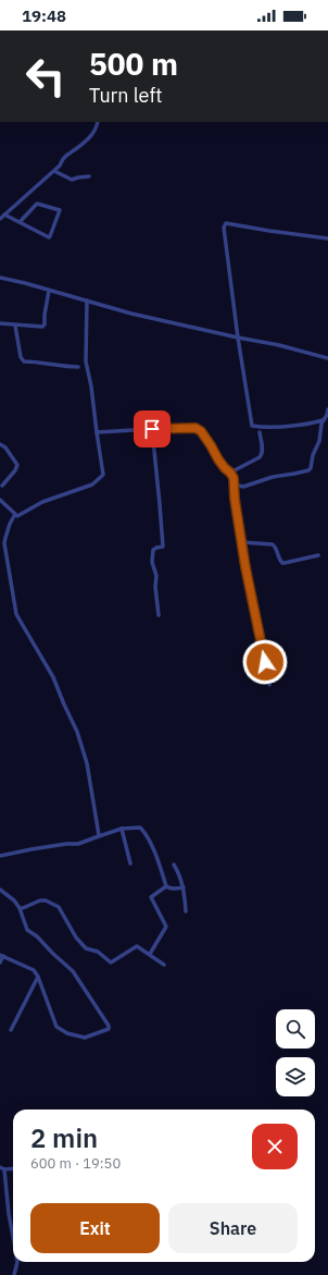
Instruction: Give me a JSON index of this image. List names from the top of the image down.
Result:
{
  "page": {
    "status": "19:48",
    "turn": ["500 m", "Turn left"],
    "heading": ["2 min", "600 m · 19:50"],
    "buttons": ["Exit", "Share"]
  }
}
